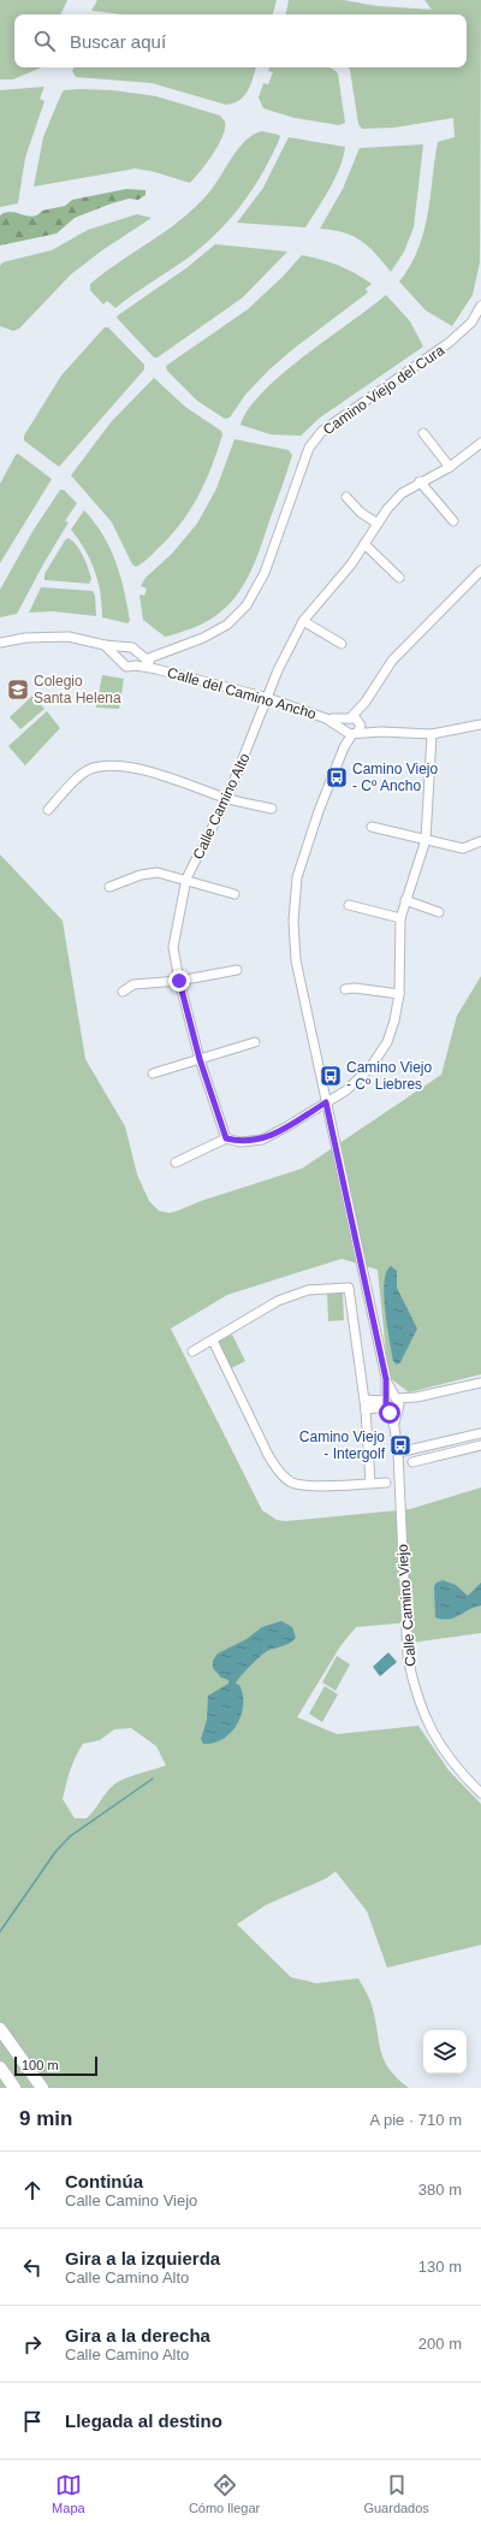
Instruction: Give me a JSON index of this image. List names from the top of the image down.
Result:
{
  "streets": {
    "street": [
      "Camino Viejo del Cura",
      "Calle del Camino Ancho",
      "Calle Camino Alto",
      "Calle Camino Viejo"
    ]
  },
  "crossings": [
    ["Camino Viejo del Cura", "Calle del Camino Ancho"],
    ["Calle del Camino Ancho", "Calle Camino Alto"],
    ["Calle del Camino Ancho", "Calle Camino Viejo"]
  ],
  "places": {
    "school or university": ["Colegio Santa Helena"],
    "bus stop": ["Camino Viejo - Cº Ancho", "Camino Viejo - Cº Liebres", "Camino Viejo - Intergolf"]
  },
  "scale_bar": "100 m",
  "page": {
    "search": "Buscar aquí",
    "scale": "100 m",
    "heading": ["9 min", "A pie · 710 m"],
    "list": [
      ["Continúa", "Calle Camino Viejo", "380 m"],
      ["Gira a la izquierda", "Calle Camino Alto", "130 m"],
      ["Gira a la derecha", "Calle Camino Alto", "200 m"],
      "Llegada al destino"
    ],
    "nav": ["Mapa", "Cómo llegar", "Guardados"]
  }
}
